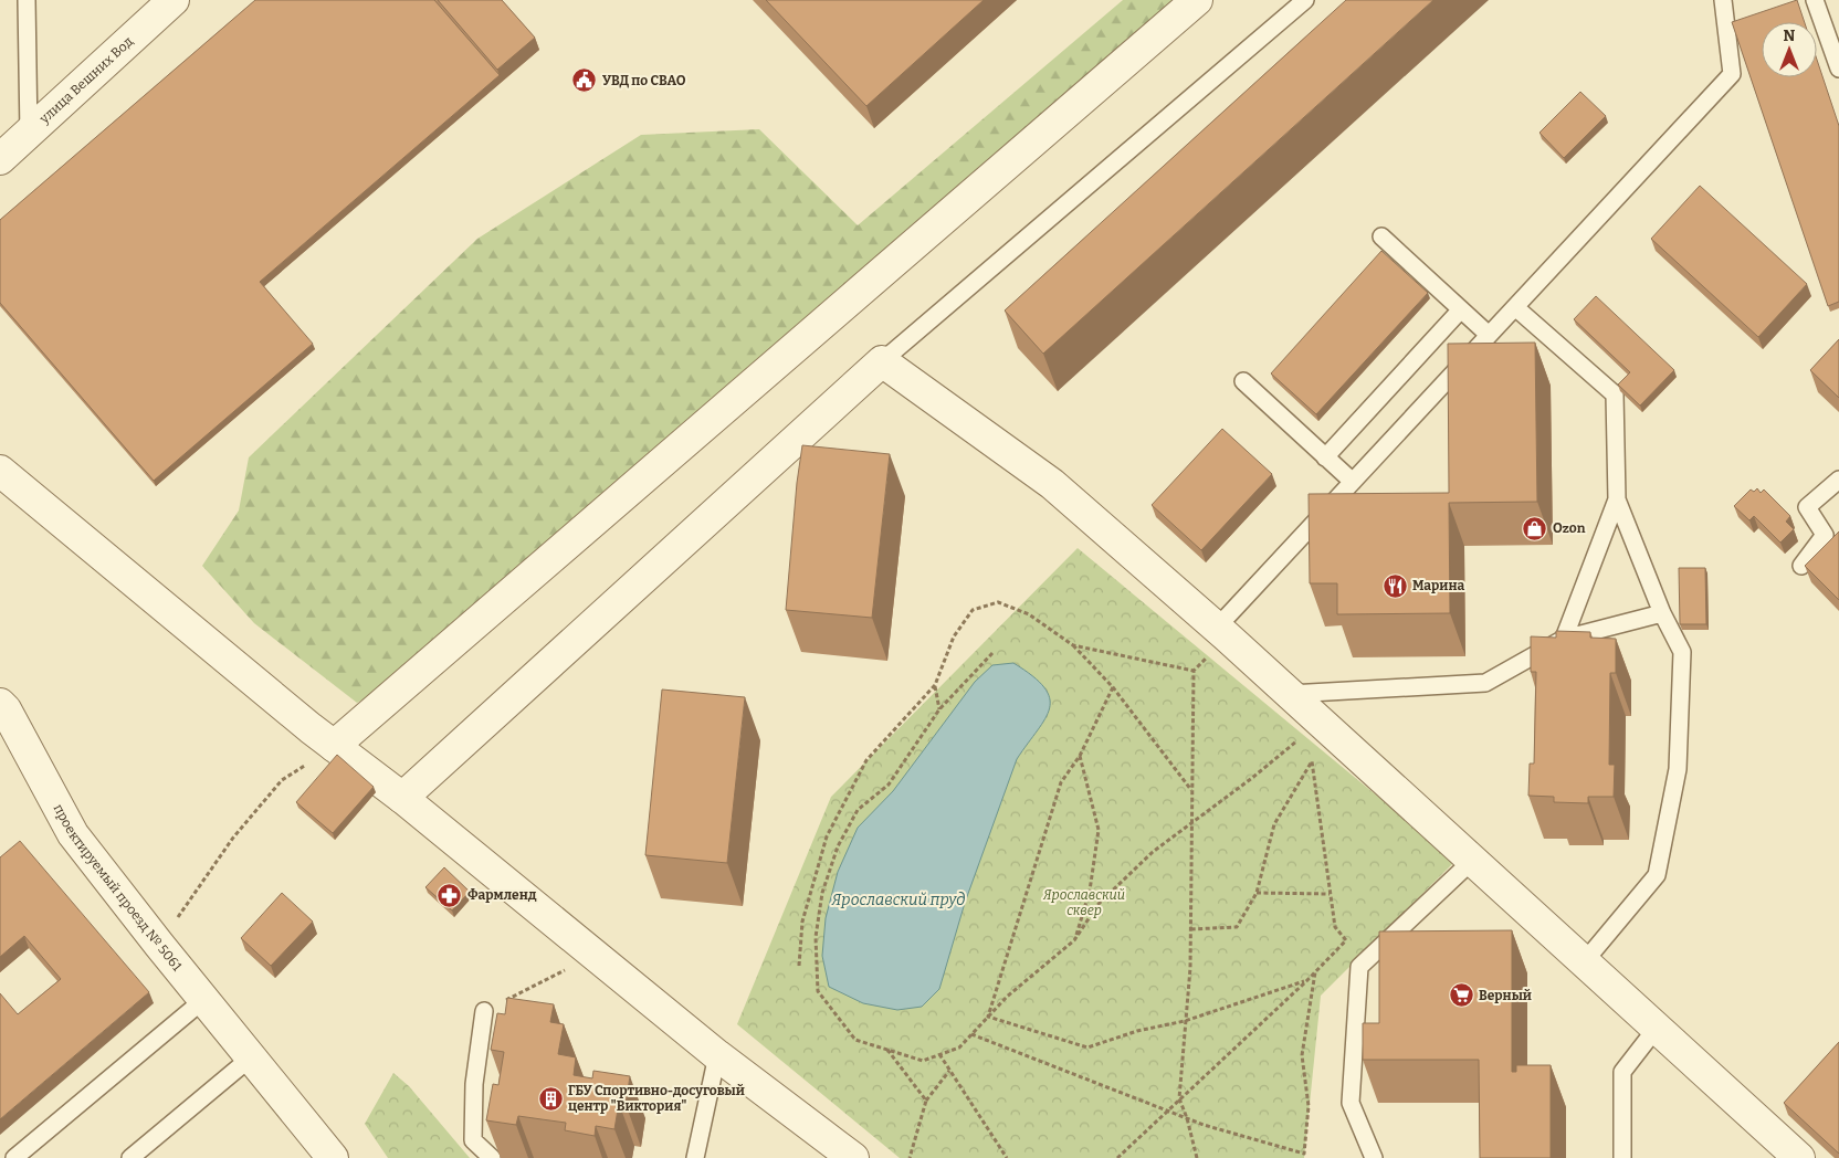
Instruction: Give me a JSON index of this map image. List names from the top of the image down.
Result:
{
  "streets": {
    "street": ["улица Вешних Вод", "проектируемый проезд № 5061"]
  },
  "water": ["Ярославский пруд"],
  "parks": ["Ярославский сквер"],
  "places": {
    "public building": ["УВД по СВАО"],
    "shop": ["Ozon"],
    "restaurant": ["Марина"],
    "pharmacy": ["Фармленд"],
    "supermarket": ["Верный"],
    "building": ["ГБУ Спортивно-досуговый центр \"Виктория\""]
  },
  "north": "top"
}
